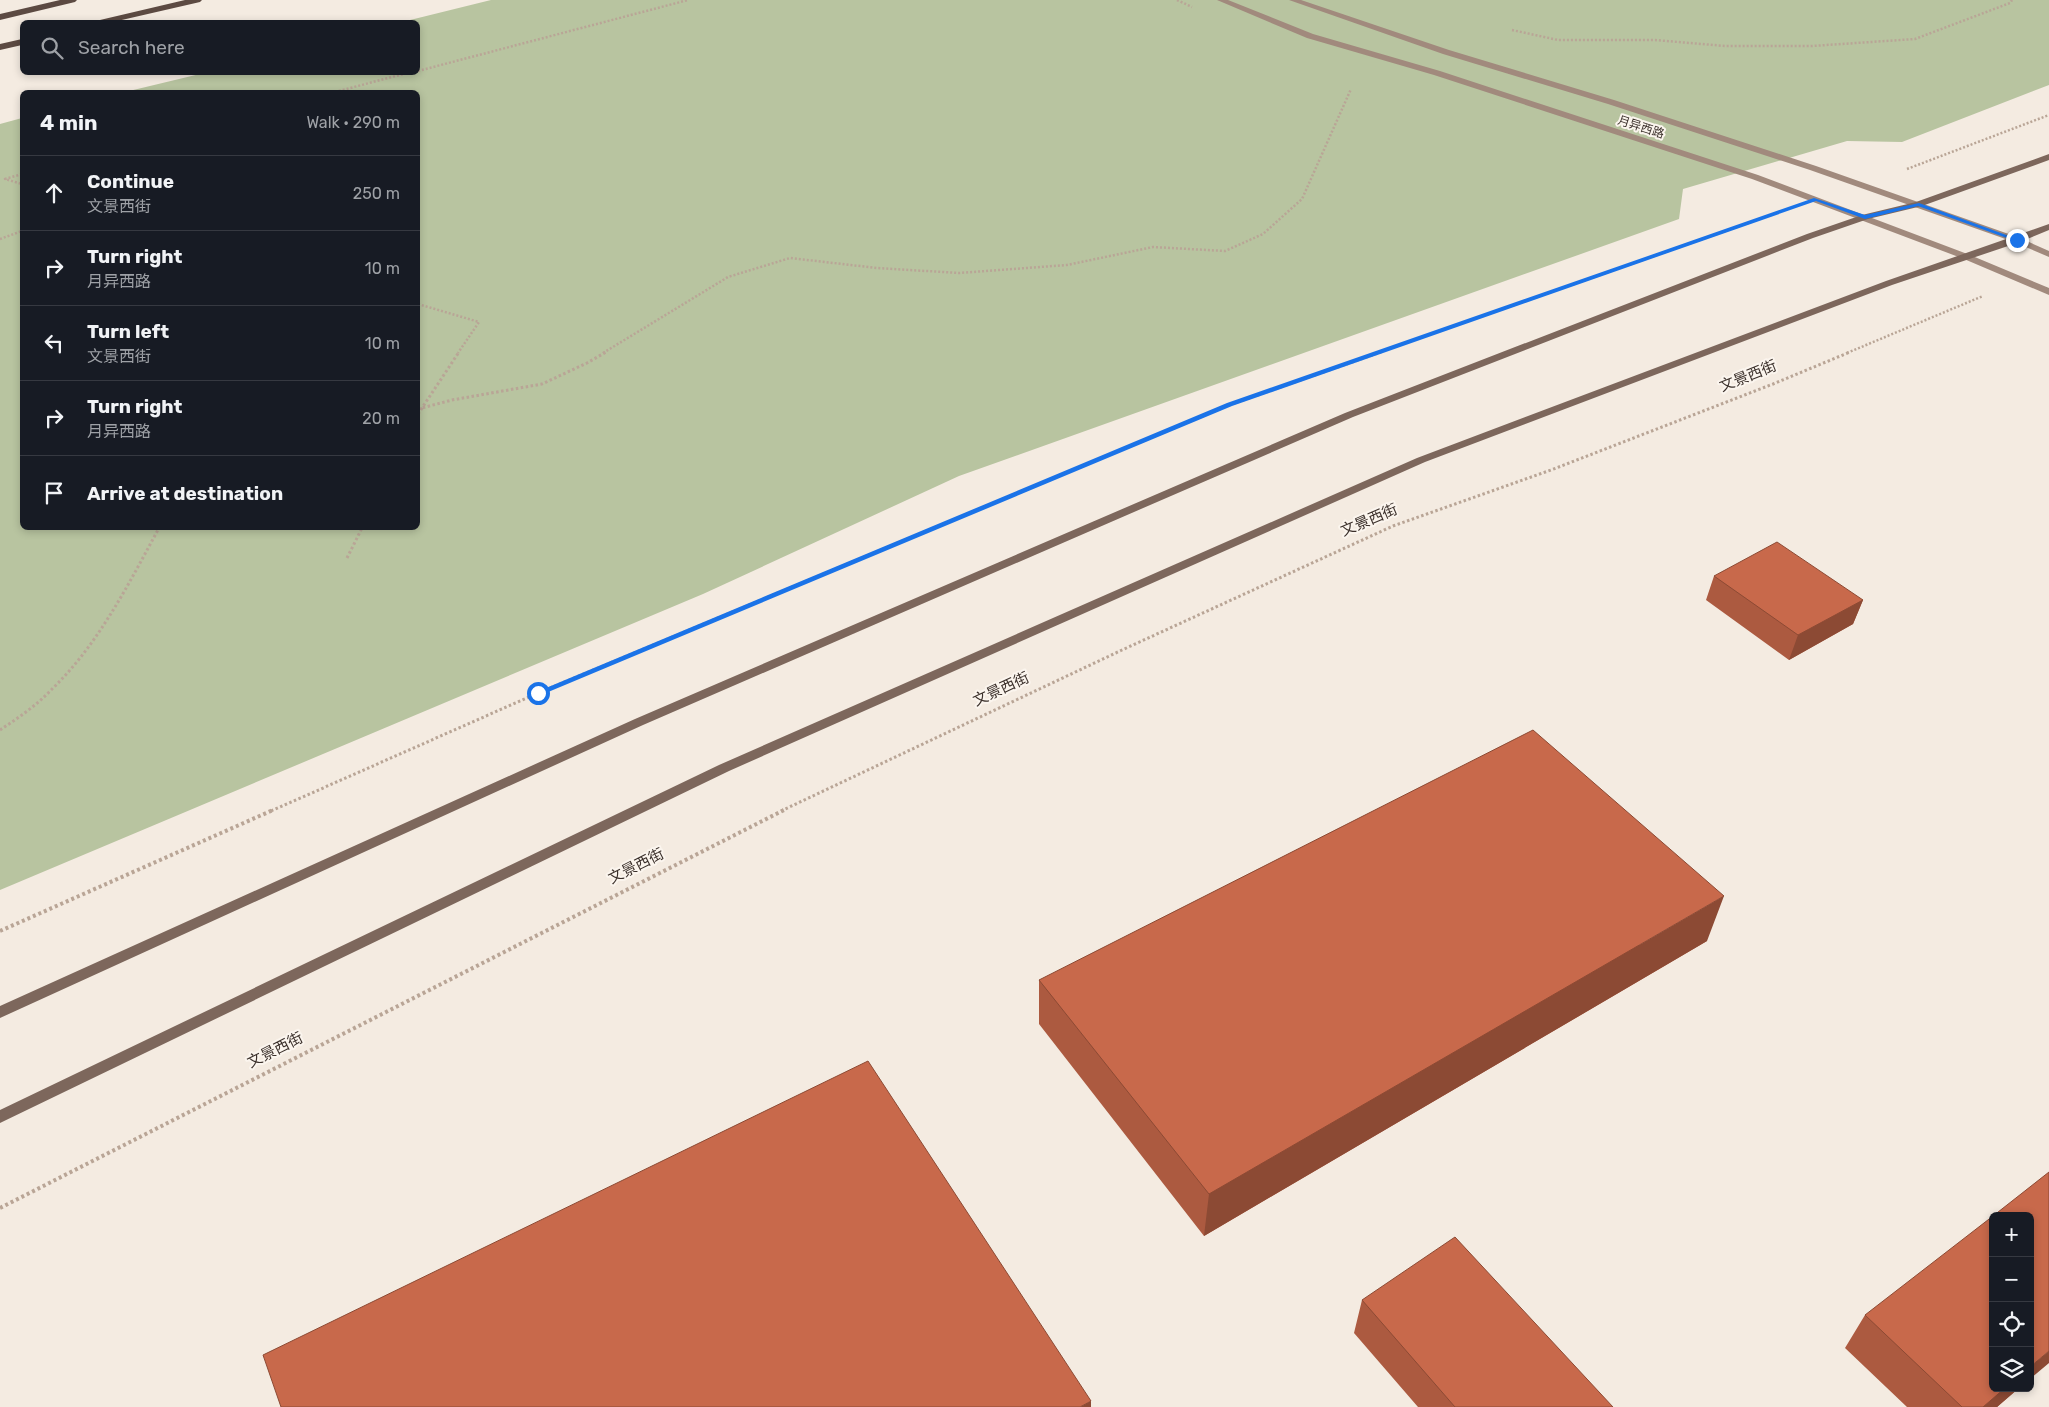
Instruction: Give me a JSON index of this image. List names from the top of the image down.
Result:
{
  "streets": {
    "main road": ["月异西路"],
    "path": ["文景西街"]
  },
  "crossings": [
    ["月异西路", "文景西街"]
  ],
  "page": {
    "search": "Search here",
    "heading": ["4 min", "Walk · 290 m"],
    "list": [
      ["Continue", "文景西街", "250 m"],
      ["Turn right", "月异西路", "10 m"],
      ["Turn left", "文景西街", "10 m"],
      ["Turn right", "月异西路", "20 m"],
      "Arrive at destination"
    ],
    "map_buttons": ["+", "−"]
  }
}
